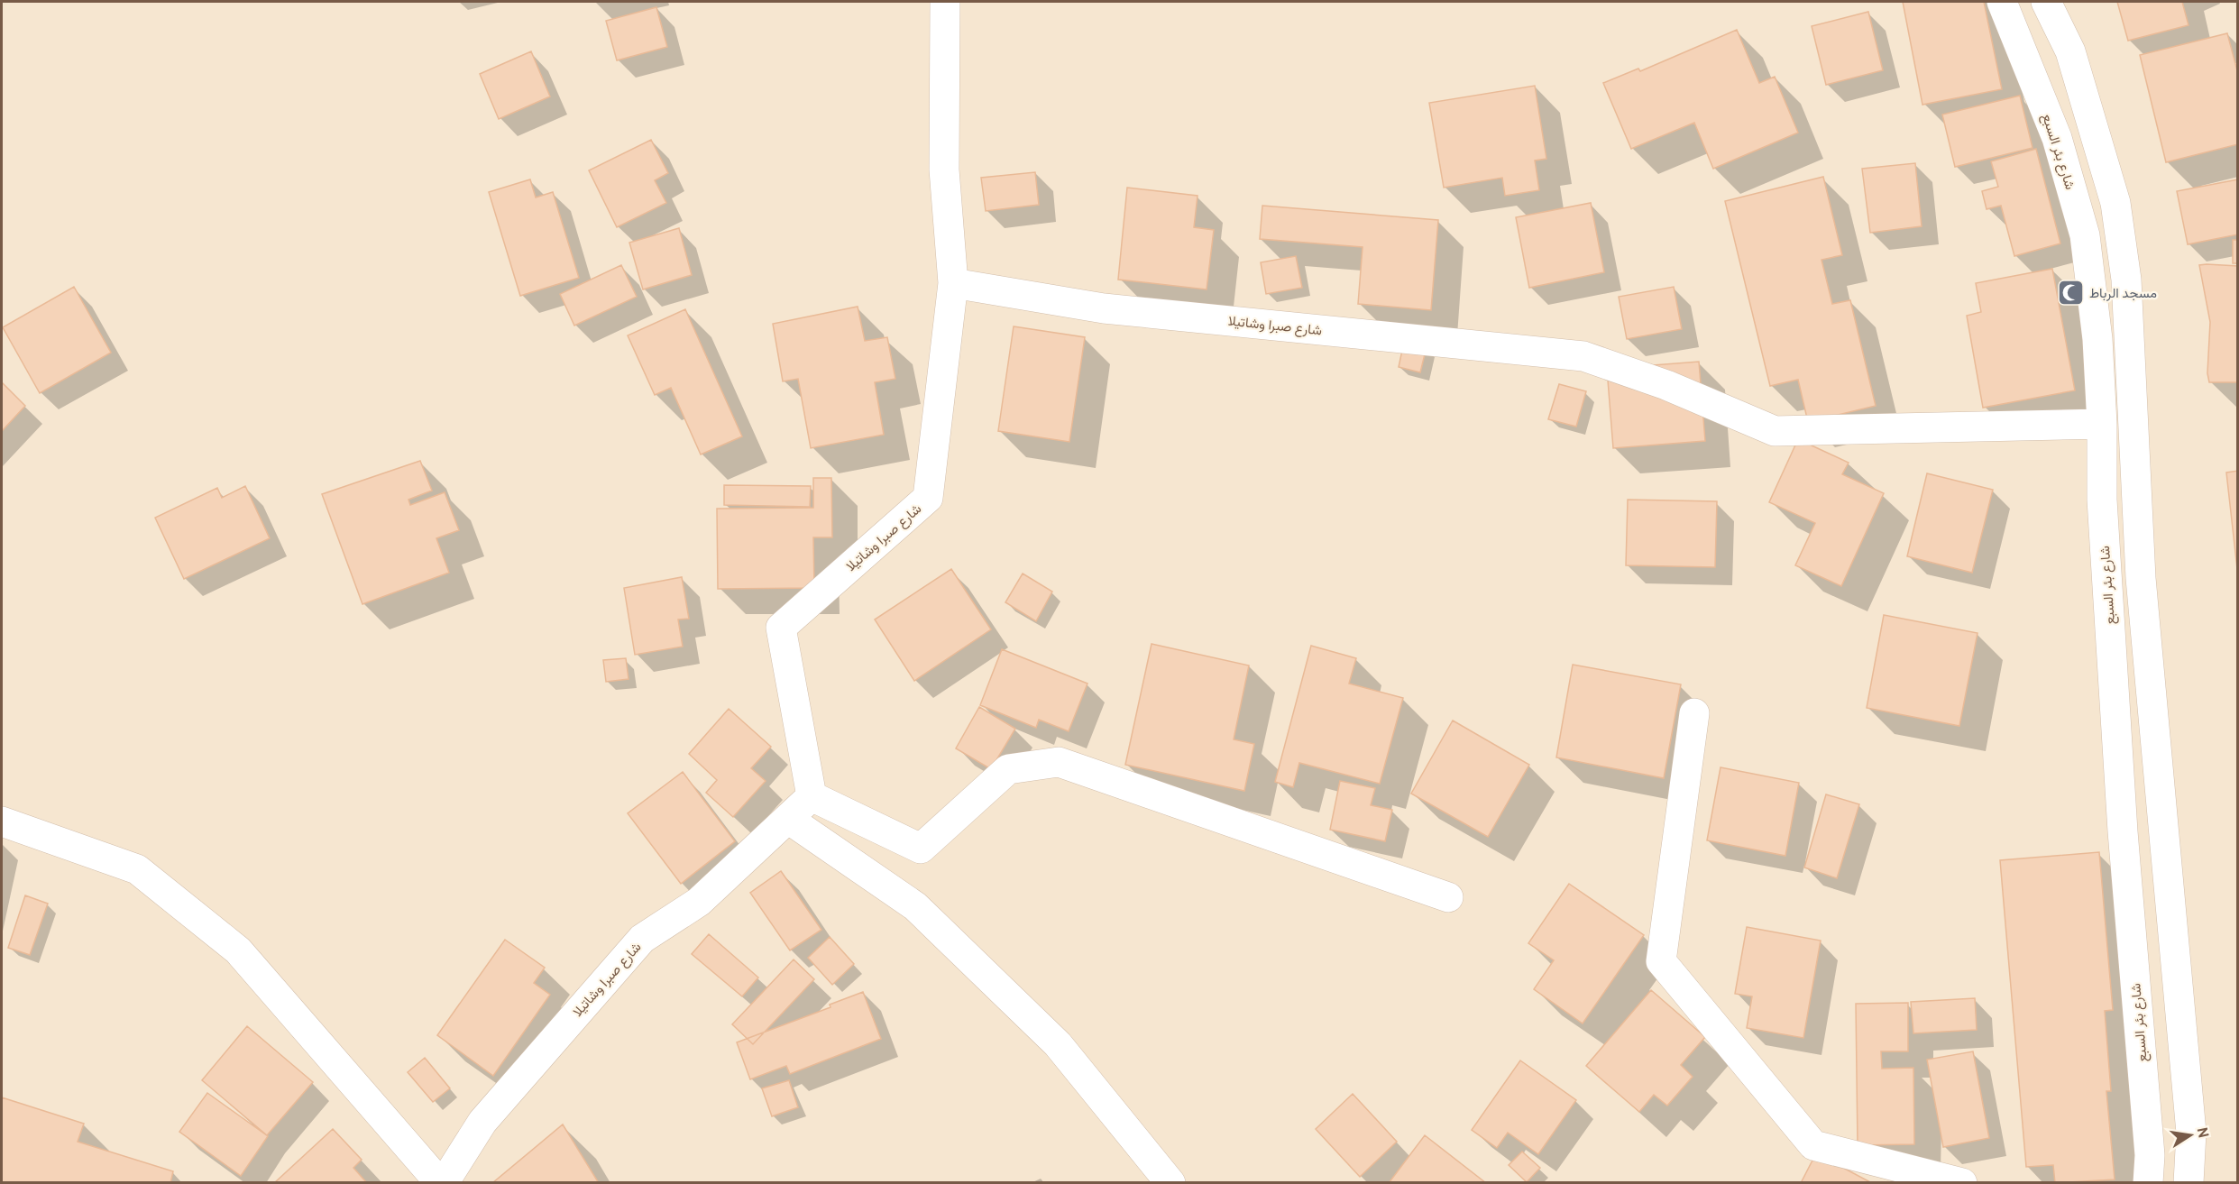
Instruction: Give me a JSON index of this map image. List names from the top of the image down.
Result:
{
  "streets": {
    "street": ["شارع بئر السبع", "شارع صبرا وشاتيلا"]
  },
  "crossings": [
    ["شارع بئر السبع", "شارع صبرا وشاتيلا"]
  ],
  "places": {
    "mosque": ["مسجد الرباط"]
  },
  "north": "right"
}
